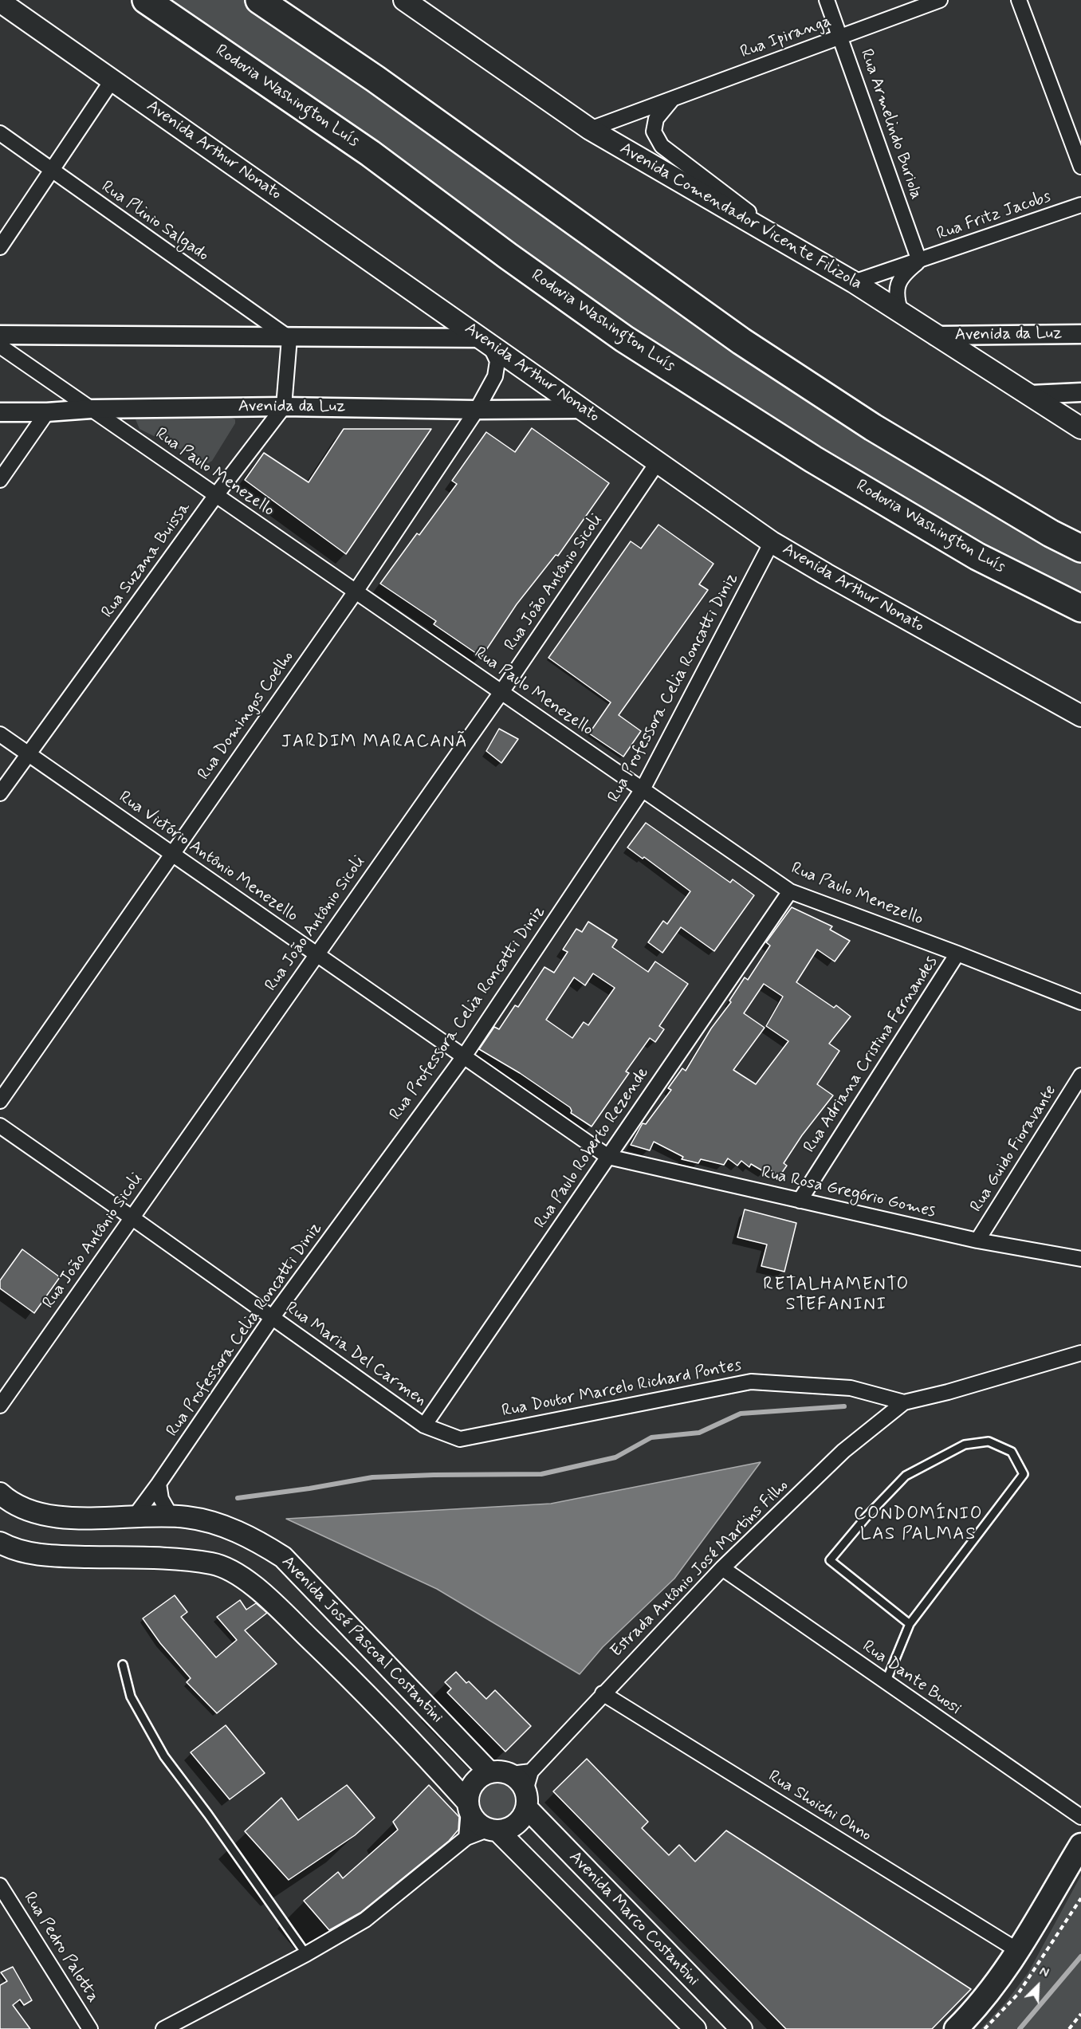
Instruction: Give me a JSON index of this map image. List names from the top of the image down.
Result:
{
  "streets": {
    "highway": ["Rodovia Washington Luís"],
    "main road": [
      "Avenida Arthur Nonato",
      "Avenida Comendador Vicente Filizola",
      "Avenida José Pascoal Costantini",
      "Avenida Marco Costantini"
    ],
    "street": [
      "Rua Ipiranga",
      "Rua Armelindo Buriola",
      "Rua Fritz Jacobs",
      "Rua Plinio Salgado",
      "Avenida da Luz",
      "Rua Paulo Menezello",
      "Rua Suzana Buissa",
      "Rua João Antônio Sicoli",
      "Rua Professora Celia Roncatti Diniz",
      "Rua Domingos Coelho",
      "Rua Victório Antônio Menezello",
      "Rua Adriana Cristina Fernandes",
      "Rua Paulo Roberto Rezende",
      "Rua Guido Fioravante",
      "Rua Rosa Gregório Gomes",
      "Rua Maria Del Carmen",
      "Rua Doutor Marcelo Richard Pontes",
      "Estrada Antônio José Martins Filho",
      "Rua Dante Buosi",
      "Rua Shoichi Ohno",
      "Rua Pedro Palotta"
    ]
  },
  "crossings": [
    ["Rua Ipiranga", "Rua Armelindo Buriola"],
    ["Rua Ipiranga", "Avenida Comendador Vicente Filizola"],
    ["Rua Armelindo Buriola", "Rua Fritz Jacobs"],
    ["Avenida Arthur Nonato", "Avenida da Luz"],
    ["Avenida Arthur Nonato", "Rua João Antônio Sicoli"],
    ["Avenida Arthur Nonato", "Rua Professora Celia Roncatti Diniz"],
    ["Avenida Arthur Nonato", "Rua Domingos Coelho"],
    ["Rua Fritz Jacobs", "Avenida Comendador Vicente Filizola"],
    ["Avenida Comendador Vicente Filizola", "Avenida da Luz"],
    ["Avenida da Luz", "Rua Paulo Menezello"],
    ["Avenida da Luz", "Rua Suzana Buissa"],
    ["Avenida da Luz", "Rua Domingos Coelho"],
    ["Rua Paulo Menezello", "Rua Suzana Buissa"],
    ["Rua Paulo Menezello", "Rua João Antônio Sicoli"],
    ["Rua Paulo Menezello", "Rua Professora Celia Roncatti Diniz"],
    ["Rua Paulo Menezello", "Rua Domingos Coelho"],
    ["Rua Paulo Menezello", "Rua Adriana Cristina Fernandes"],
    ["Rua Paulo Menezello", "Rua Paulo Roberto Rezende"],
    ["Rua Suzana Buissa", "Rua Victório Antônio Menezello"],
    ["Rua João Antônio Sicoli", "Rua Victório Antônio Menezello"],
    ["Rua João Antônio Sicoli", "Rua Maria Del Carmen"],
    ["Rua Professora Celia Roncatti Diniz", "Rua Victório Antônio Menezello"],
    ["Rua Professora Celia Roncatti Diniz", "Rua Maria Del Carmen"],
    ["Rua Professora Celia Roncatti Diniz", "Avenida José Pascoal Costantini"],
    ["Rua Domingos Coelho", "Rua Victório Antônio Menezello"],
    ["Rua Victório Antônio Menezello", "Rua Paulo Roberto Rezende"],
    ["Rua Victório Antônio Menezello", "Rua Rosa Gregório Gomes"],
    ["Rua Adriana Cristina Fernandes", "Rua Rosa Gregório Gomes"],
    ["Rua Paulo Roberto Rezende", "Rua Rosa Gregório Gomes"],
    ["Rua Paulo Roberto Rezende", "Rua Maria Del Carmen"],
    ["Rua Guido Fioravante", "Rua Rosa Gregório Gomes"],
    ["Rua Maria Del Carmen", "Rua Doutor Marcelo Richard Pontes"],
    ["Rua Doutor Marcelo Richard Pontes", "Estrada Antônio José Martins Filho"],
    ["Estrada Antônio José Martins Filho", "Avenida José Pascoal Costantini"],
    ["Estrada Antônio José Martins Filho", "Rua Dante Buosi"],
    ["Estrada Antônio José Martins Filho", "Rua Shoichi Ohno"],
    ["Estrada Antônio José Martins Filho", "Avenida Marco Costantini"],
    ["Avenida José Pascoal Costantini", "Avenida Marco Costantini"]
  ],
  "districts": ["JARDIM MARACANÃ", "RETALHAMENTO STEFANINI", "CONDOMÍNIO LAS PALMAS"],
  "north": "top right"
}
